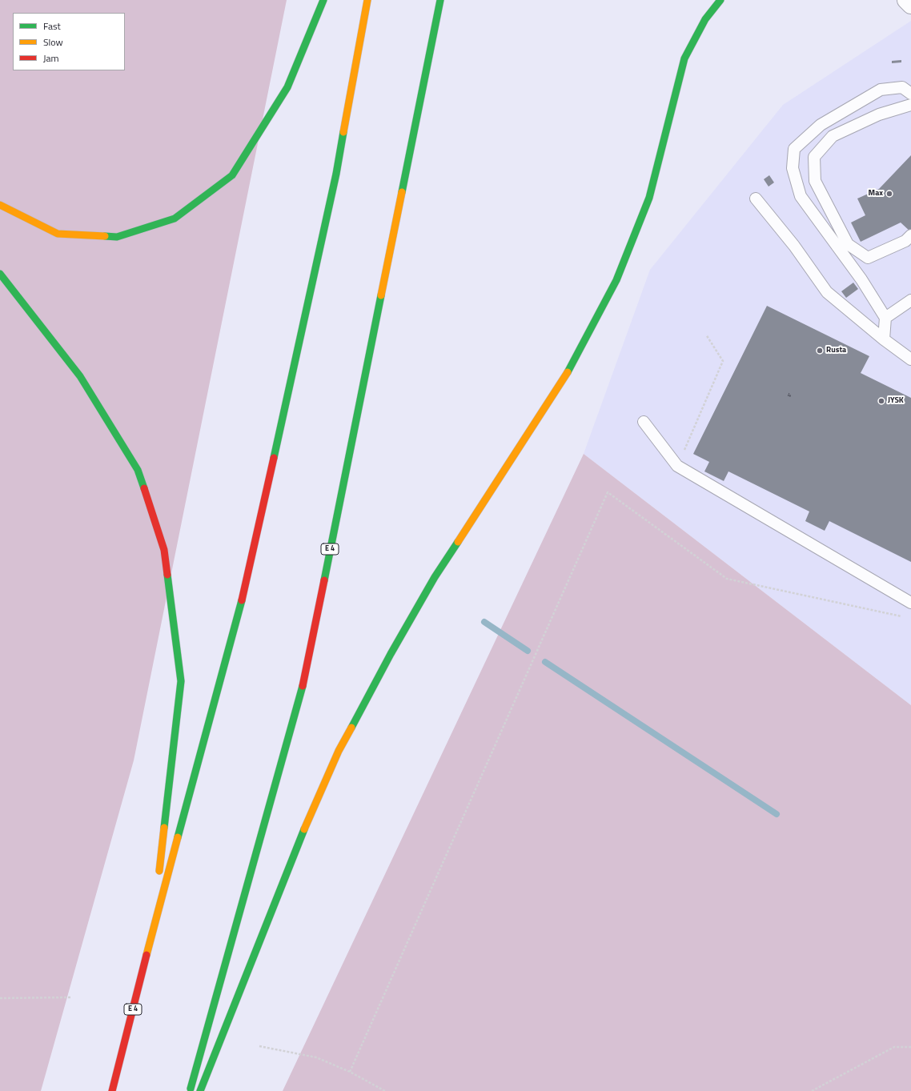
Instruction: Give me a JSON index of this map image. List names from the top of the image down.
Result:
{
  "streets": {
    "highway": ["E 4"]
  },
  "places": ["Max", "Rusta", "JYSK"],
  "house_numbers": ["4"],
  "legend": ["Fast", "Slow", "Jam"]
}
